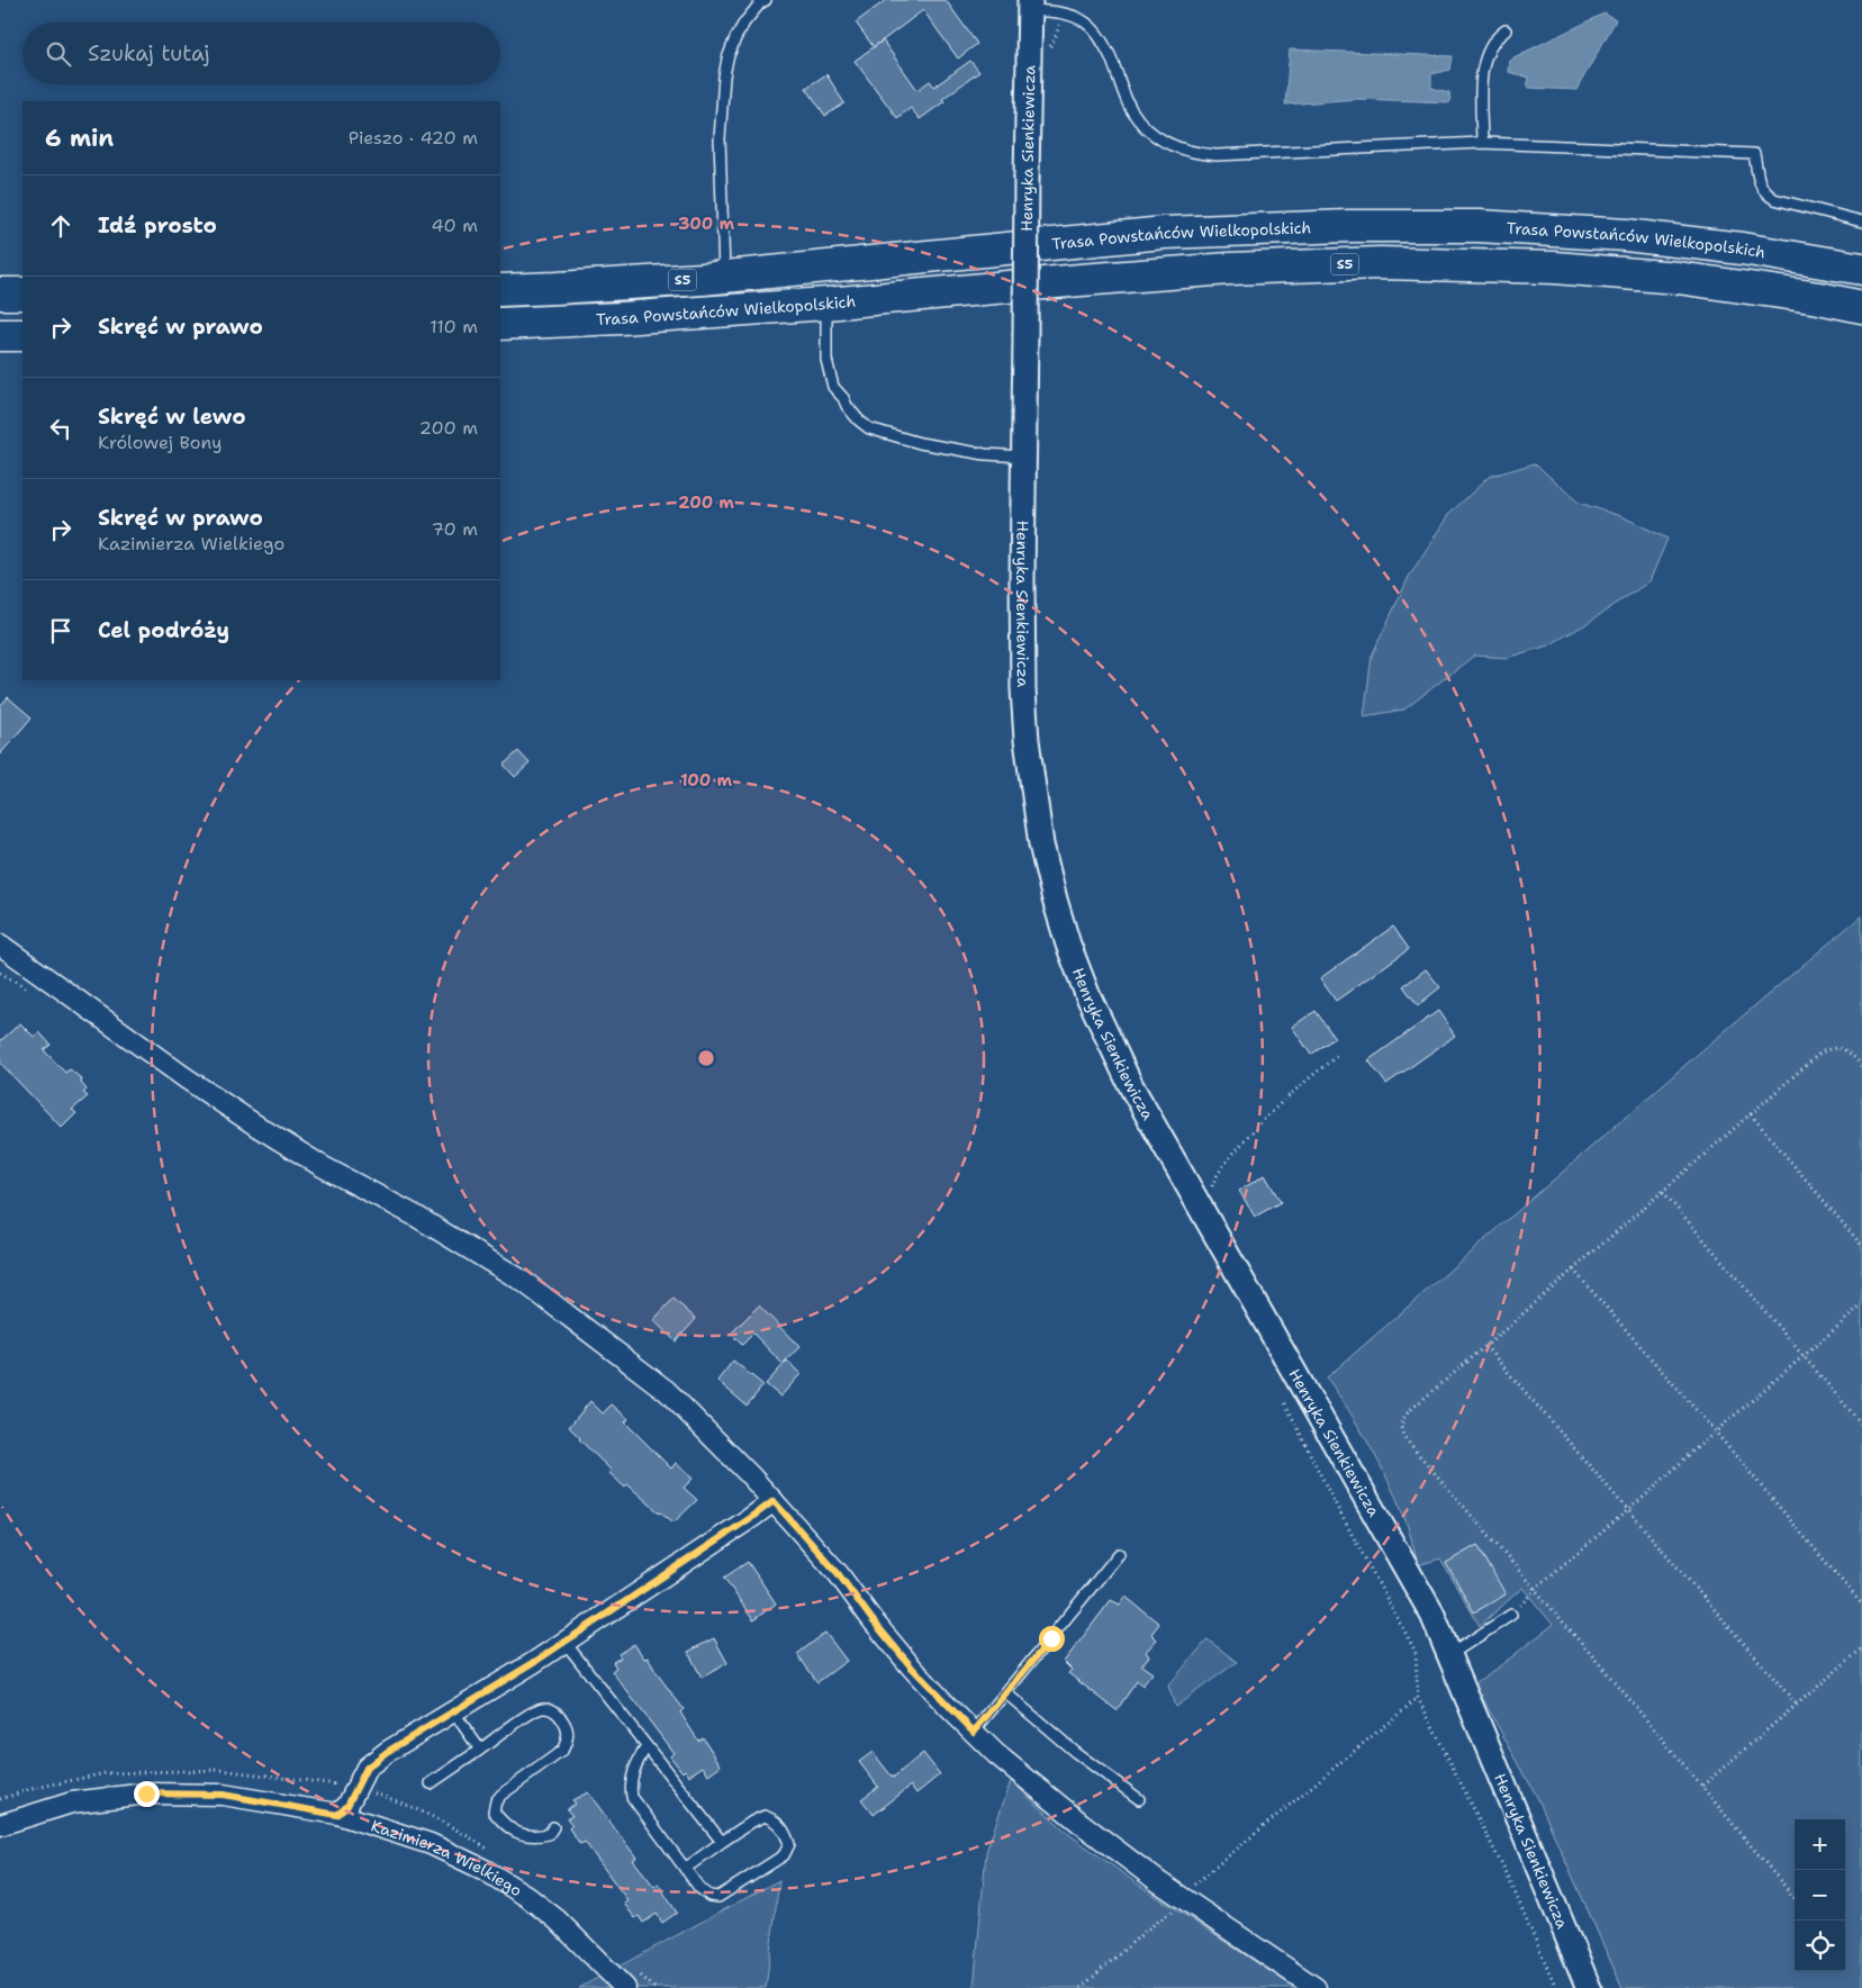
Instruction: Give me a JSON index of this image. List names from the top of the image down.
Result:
{
  "streets": {
    "highway": ["Trasa Powstańców Wielkopolskich", "S5"],
    "street": ["Henryka Sienkiewicza", "Kazimierza Wielkiego"]
  },
  "page": {
    "search": "Szukaj tutaj",
    "heading": ["6 min", "Pieszo · 420 m"],
    "list": [
      ["Idź prosto", "40 m"],
      ["Skręć w prawo", "110 m"],
      ["Skręć w lewo", "Królowej Bony", "200 m"],
      ["Skręć w prawo", "Kazimierza Wielkiego", "70 m"],
      "Cel podróży"
    ],
    "map_buttons": ["+", "−"]
  },
  "rings": ["300 m", "200 m", "100 m"]
}
